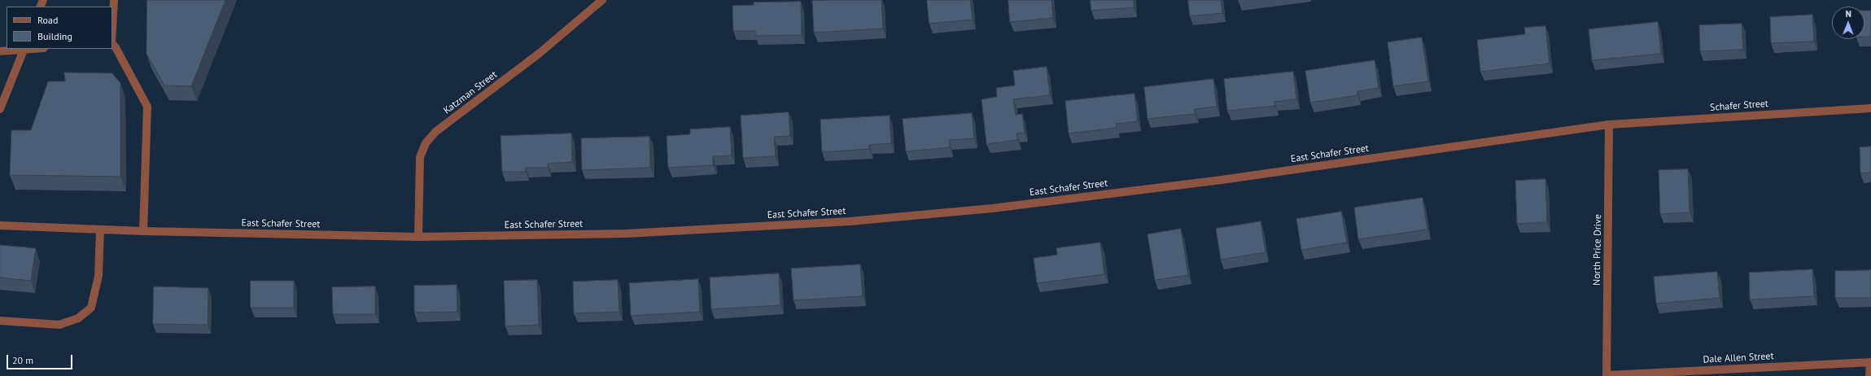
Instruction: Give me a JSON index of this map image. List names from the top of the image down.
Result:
{
  "streets": {
    "street": [
      "Katzman Street",
      "Schafer Street",
      "East Schafer Street",
      "North Price Drive",
      "Dale Allen Street"
    ]
  },
  "crossings": [
    ["Katzman Street", "East Schafer Street"],
    ["Schafer Street", "East Schafer Street"],
    ["Schafer Street", "North Price Drive"],
    ["East Schafer Street", "North Price Drive"],
    ["North Price Drive", "Dale Allen Street"]
  ],
  "legend": ["Road", "Building"],
  "scale_bar": "20 m",
  "north": "top"
}
